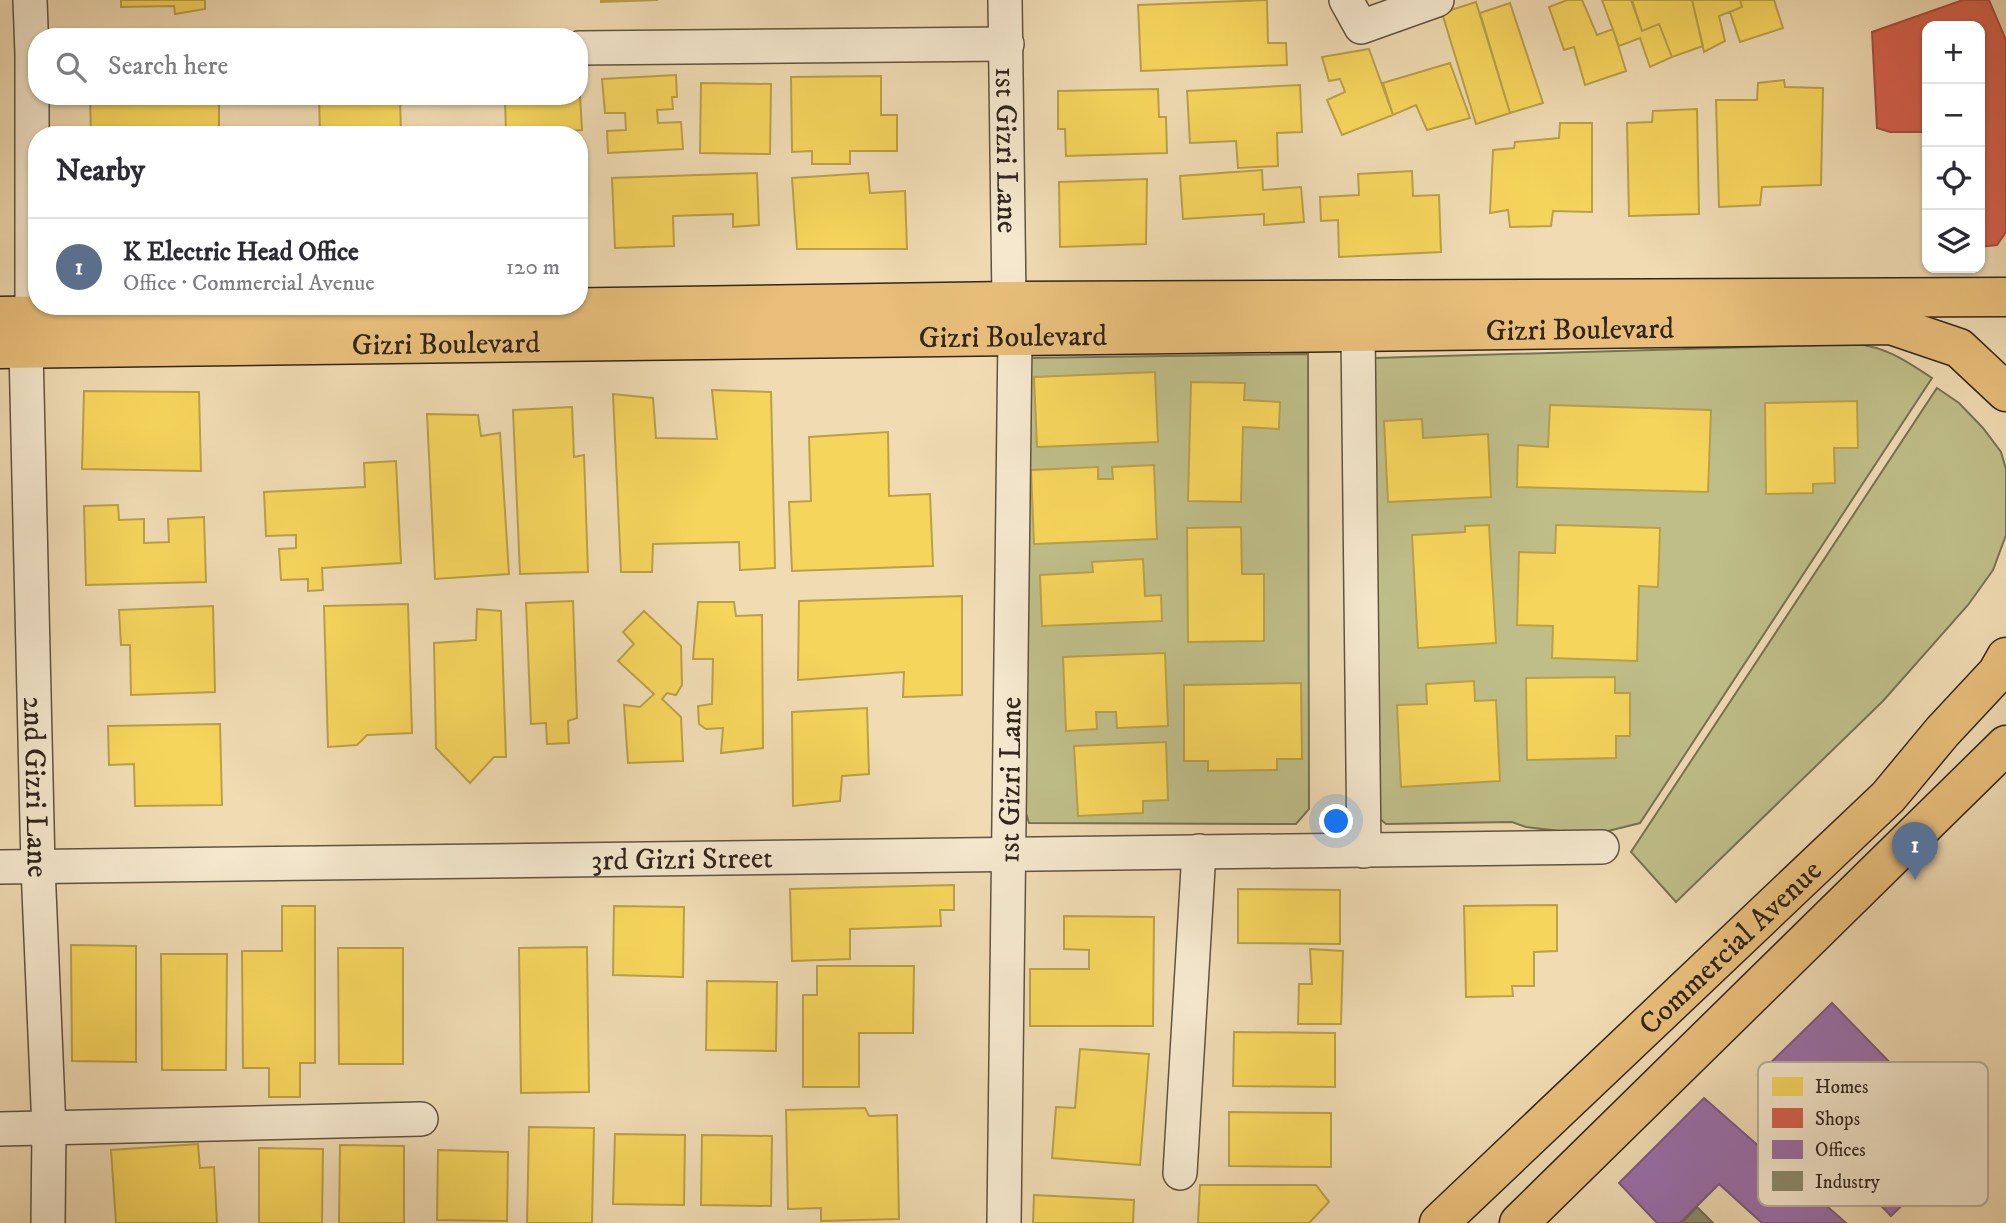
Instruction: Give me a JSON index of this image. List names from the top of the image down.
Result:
{
  "streets": {
    "main road": ["Gizri Boulevard", "Commercial Avenue"],
    "street": ["1st Gizri Lane", "2nd Gizri Lane", "3rd Gizri Street"]
  },
  "crossings": [
    ["1st Gizri Lane", "Gizri Boulevard"],
    ["1st Gizri Lane", "3rd Gizri Street"],
    ["Gizri Boulevard", "2nd Gizri Lane"],
    ["2nd Gizri Lane", "3rd Gizri Street"]
  ],
  "legend": [
    "Homes",
    "Shops",
    "Offices",
    "Industry"
  ],
  "page": {
    "map_buttons": ["+", "−"],
    "search": "Search here",
    "heading": "Nearby",
    "list": [
      {
        "mark": "1",
        "name": "K Electric Head Office",
        "note": "Office · Commercial Avenue",
        "value": "120 m"
      }
    ],
    "pins": "1"
  }
}
